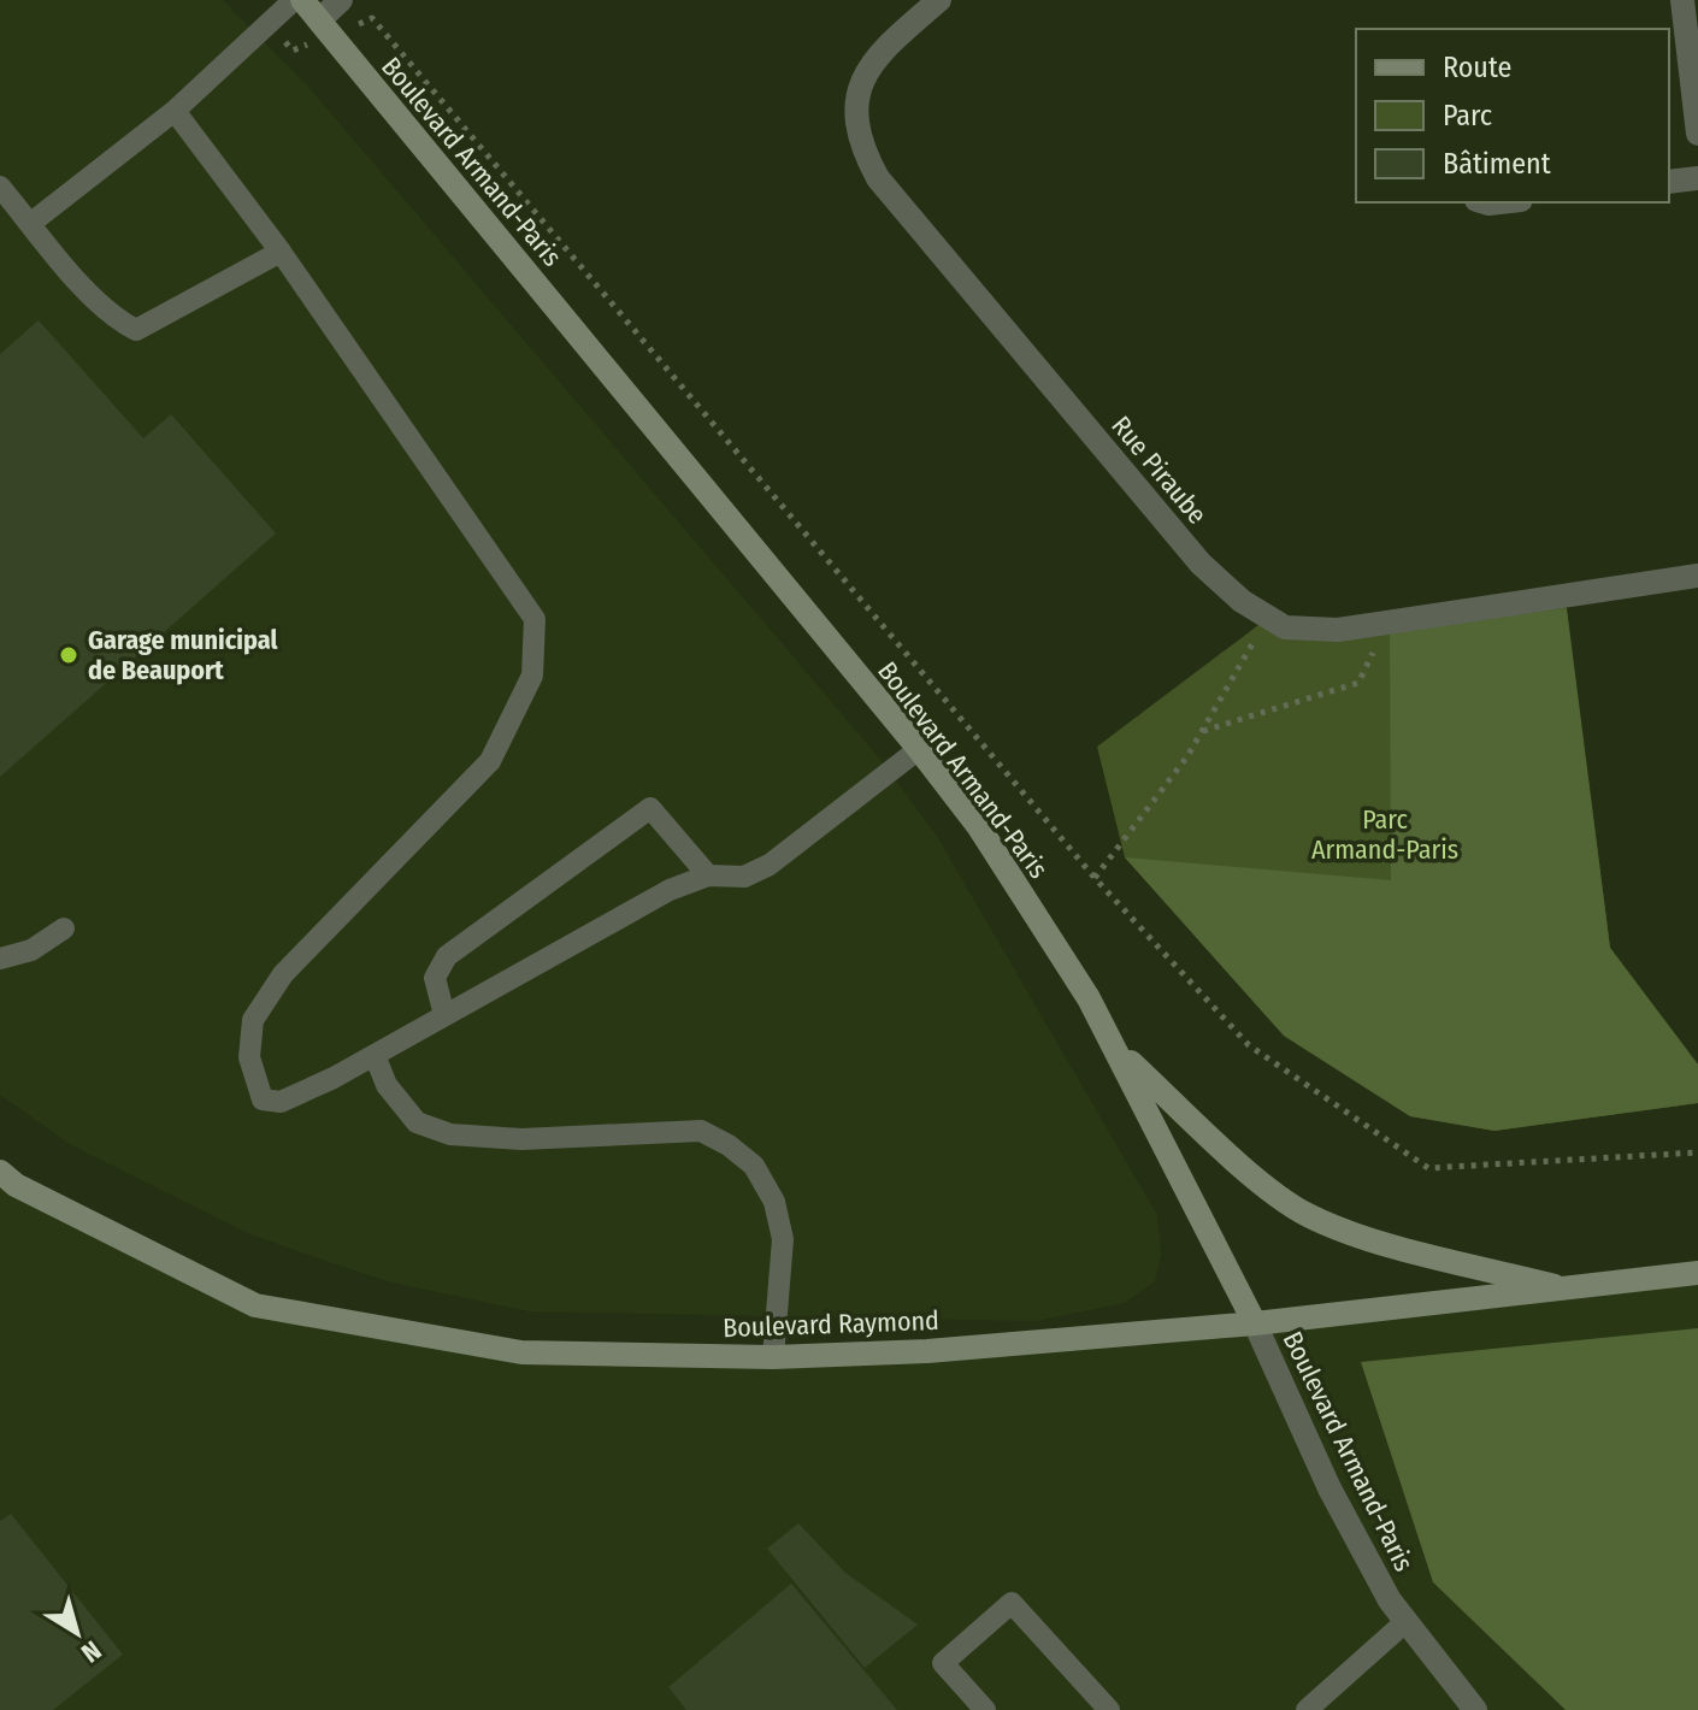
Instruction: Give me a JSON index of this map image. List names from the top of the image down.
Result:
{
  "streets": {
    "street": ["Boulevard Armand-Paris", "Rue Piraube", "Boulevard Raymond"]
  },
  "crossings": [
    ["Boulevard Armand-Paris", "Boulevard Raymond"]
  ],
  "parks": ["Parc Armand-Paris"],
  "places": ["Garage municipal de Beauport"],
  "legend": ["Route", "Parc", "Bâtiment"],
  "north": "bottom right"
}
